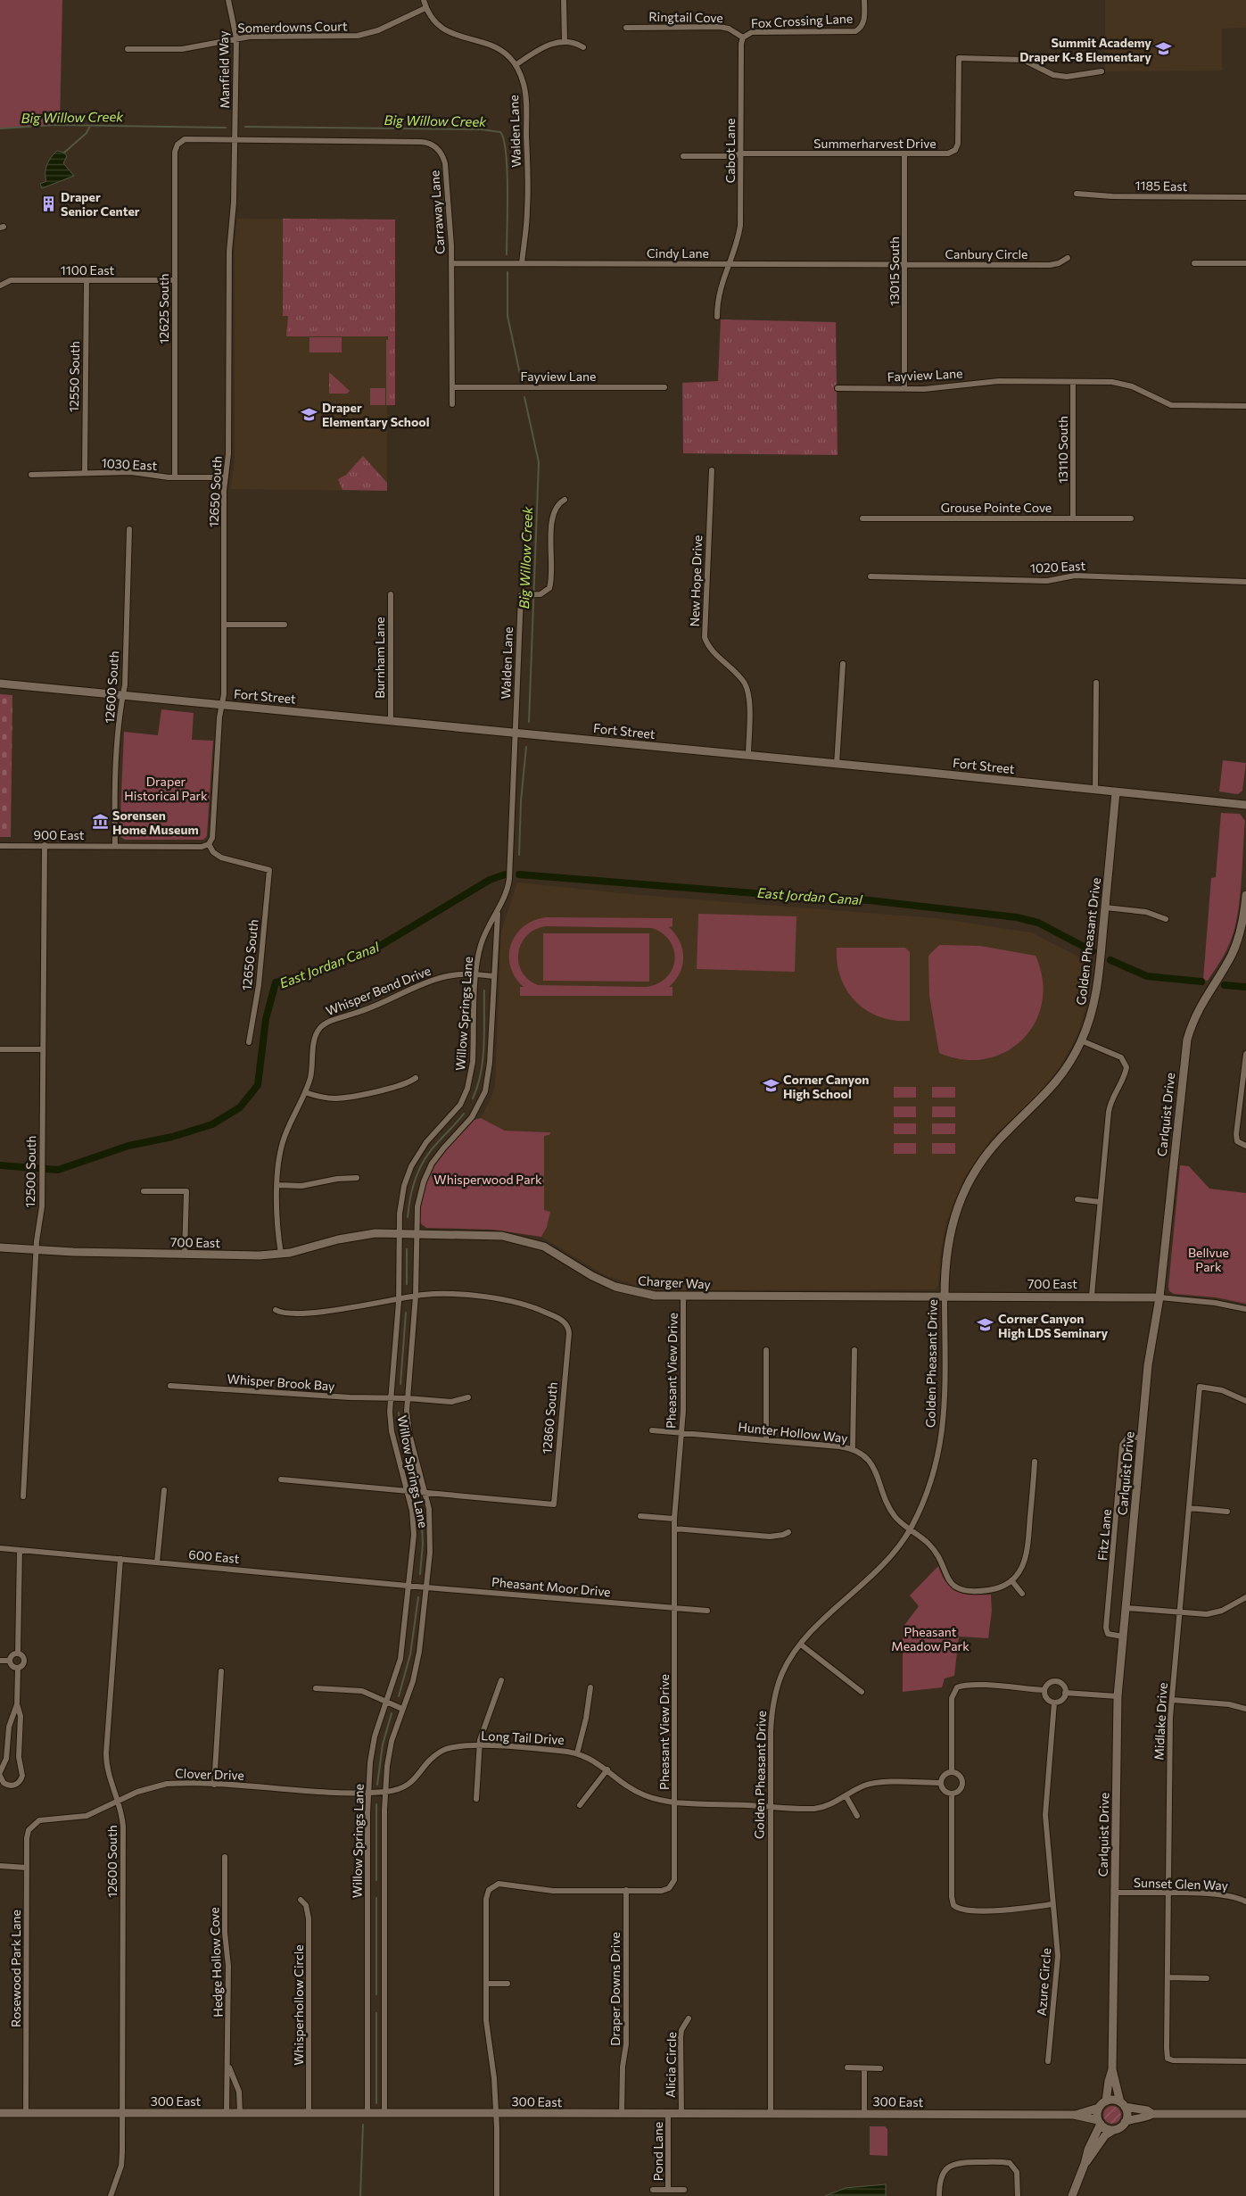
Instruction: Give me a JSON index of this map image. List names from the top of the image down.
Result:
{
  "streets": {
    "street": [
      "Ringtail Cove",
      "Fox Crossing Lane",
      "Somerdowns Court",
      "Manfield Way",
      "Walden Lane",
      "Summerharvest Drive",
      "Cabot Lane",
      "1185 East",
      "Carraway Lane",
      "Cindy Lane",
      "Canbury Circle",
      "1100 East",
      "13015 South",
      "12625 South",
      "Fayview Lane",
      "12550 South",
      "13110 South",
      "1030 East",
      "12650 South",
      "Grouse Pointe Cove",
      "1020 East",
      "New Hope Drive",
      "Burnham Lane",
      "12600 South",
      "Fort Street",
      "900 East",
      "Golden Pheasant Drive",
      "Whisper Bend Drive",
      "Willow Springs Lane",
      "Carlquist Drive",
      "12500 South",
      "700 East",
      "Charger Way",
      "Pheasant View Drive",
      "Whisper Brook Bay",
      "12860 South",
      "Hunter Hollow Way",
      "Fitz Lane",
      "600 East",
      "Pheasant Moor Drive",
      "Midlake Drive",
      "Long Tail Drive",
      "Clover Drive",
      "Sunset Glen Way",
      "Hedge Hollow Cove",
      "Rosewood Park Lane",
      "Azure Circle",
      "Draper Downs Drive",
      "Whisperhollow Circle",
      "Alicia Circle",
      "300 East",
      "Pond Lane"
    ]
  },
  "crossings": [
    ["Ringtail Cove", "Fox Crossing Lane"],
    ["Ringtail Cove", "Cabot Lane"],
    ["Fox Crossing Lane", "Cabot Lane"],
    ["Somerdowns Court", "Manfield Way"],
    ["Somerdowns Court", "Walden Lane"],
    ["Manfield Way", "Carraway Lane"],
    ["Manfield Way", "12650 South"],
    ["Walden Lane", "Cindy Lane"],
    ["Walden Lane", "Fort Street"],
    ["Walden Lane", "Willow Springs Lane"],
    ["Summerharvest Drive", "Cabot Lane"],
    ["Summerharvest Drive", "13015 South"],
    ["Cabot Lane", "Cindy Lane"],
    ["Carraway Lane", "Cindy Lane"],
    ["Carraway Lane", "12625 South"],
    ["Carraway Lane", "Fayview Lane"],
    ["Carraway Lane", "12650 South"],
    ["Cindy Lane", "Canbury Circle"],
    ["Cindy Lane", "13015 South"],
    ["Canbury Circle", "13015 South"],
    ["1100 East", "12625 South"],
    ["1100 East", "12550 South"],
    ["13015 South", "Fayview Lane"],
    ["12625 South", "1030 East"],
    ["Fayview Lane", "13110 South"],
    ["12550 South", "1030 East"],
    ["13110 South", "Grouse Pointe Cove"],
    ["1030 East", "12650 South"],
    ["12650 South", "Fort Street"],
    ["12650 South", "900 East"],
    ["New Hope Drive", "Fort Street"],
    ["Burnham Lane", "Fort Street"],
    ["12600 South", "Fort Street"],
    ["12600 South", "900 East"],
    ["12600 South", "600 East"],
    ["12600 South", "Clover Drive"],
    ["12600 South", "300 East"],
    ["Fort Street", "Golden Pheasant Drive"],
    ["Fort Street", "Willow Springs Lane"],
    ["900 East", "12500 South"],
    ["Golden Pheasant Drive", "700 East"],
    ["Golden Pheasant Drive", "Charger Way"],
    ["Golden Pheasant Drive", "Hunter Hollow Way"],
    ["Golden Pheasant Drive", "Long Tail Drive"],
    ["Golden Pheasant Drive", "300 East"],
    ["Whisper Bend Drive", "Willow Springs Lane"],
    ["Whisper Bend Drive", "700 East"],
    ["Willow Springs Lane", "Charger Way"],
    ["Willow Springs Lane", "Whisper Brook Bay"],
    ["Willow Springs Lane", "12860 South"],
    ["Willow Springs Lane", "600 East"],
    ["Willow Springs Lane", "Pheasant Moor Drive"],
    ["Willow Springs Lane", "Long Tail Drive"],
    ["Willow Springs Lane", "Clover Drive"],
    ["Willow Springs Lane", "300 East"],
    ["Carlquist Drive", "700 East"],
    ["Carlquist Drive", "Fitz Lane"],
    ["Carlquist Drive", "Sunset Glen Way"],
    ["Carlquist Drive", "300 East"],
    ["12500 South", "700 East"],
    ["700 East", "Charger Way"],
    ["Charger Way", "Pheasant View Drive"],
    ["Pheasant View Drive", "Hunter Hollow Way"],
    ["Pheasant View Drive", "Pheasant Moor Drive"],
    ["Pheasant View Drive", "Long Tail Drive"],
    ["Pheasant View Drive", "Draper Downs Drive"],
    ["Pheasant View Drive", "300 East"],
    ["600 East", "Pheasant Moor Drive"],
    ["Midlake Drive", "Sunset Glen Way"],
    ["Long Tail Drive", "Clover Drive"],
    ["Clover Drive", "Rosewood Park Lane"],
    ["Hedge Hollow Cove", "300 East"],
    ["Rosewood Park Lane", "300 East"],
    ["Draper Downs Drive", "300 East"],
    ["Whisperhollow Circle", "300 East"],
    ["Alicia Circle", "300 East"],
    ["300 East", "Pond Lane"]
  ],
  "water": ["Big Willow Creek", "East Jordan Canal"],
  "parks": [
    "Draper Historical Park",
    "Whisperwood Park",
    "Bellvue Park",
    "Pheasant Meadow Park"
  ],
  "places": {
    "school or university": [
      "Summit Academy Draper K-8 Elementary",
      "Draper Elementary School",
      "Corner Canyon High School",
      "Corner Canyon High LDS Seminary"
    ],
    "building": ["Draper Senior Center"],
    "museum": ["Sorensen Home Museum"]
  }
}
